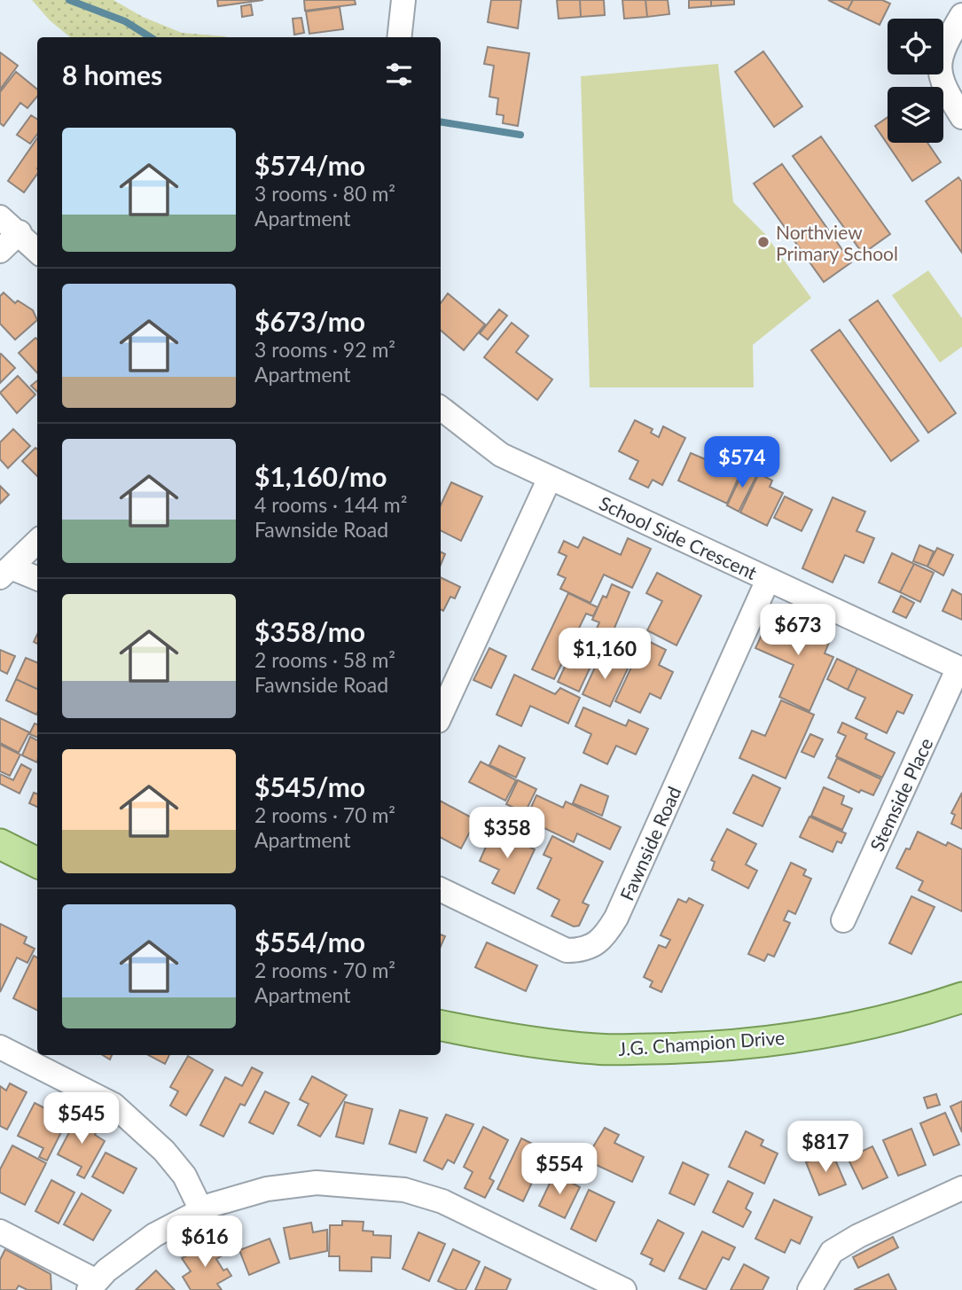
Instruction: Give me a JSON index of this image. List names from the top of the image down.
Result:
{
  "streets": {
    "main road": ["J.G. Champion Drive"],
    "street": ["School Side Crescent", "Stemside Place", "Fawnside Road"]
  },
  "crossings": [
    ["School Side Crescent", "Stemside Place"],
    ["School Side Crescent", "Fawnside Road"]
  ],
  "places": ["Northview Primary School"],
  "page": {
    "heading": "8 homes",
    "list": [
      {
        "name": "$574/mo",
        "note": "3 rooms · 80 m² · Apartment"
      },
      {
        "name": "$673/mo",
        "note": "3 rooms · 92 m² · Apartment"
      },
      {
        "name": "$1,160/mo",
        "note": "4 rooms · 144 m² · Fawnside Road"
      },
      {
        "name": "$358/mo",
        "note": "2 rooms · 58 m² · Fawnside Road"
      },
      {
        "name": "$545/mo",
        "note": "2 rooms · 70 m² · Apartment"
      },
      {
        "name": "$554/mo",
        "note": "2 rooms · 70 m² · Apartment"
      }
    ],
    "price": [
      "$574",
      "$673",
      "$1,160",
      "$358",
      "$545",
      "$817",
      "$554",
      "$616"
    ]
  }
}
